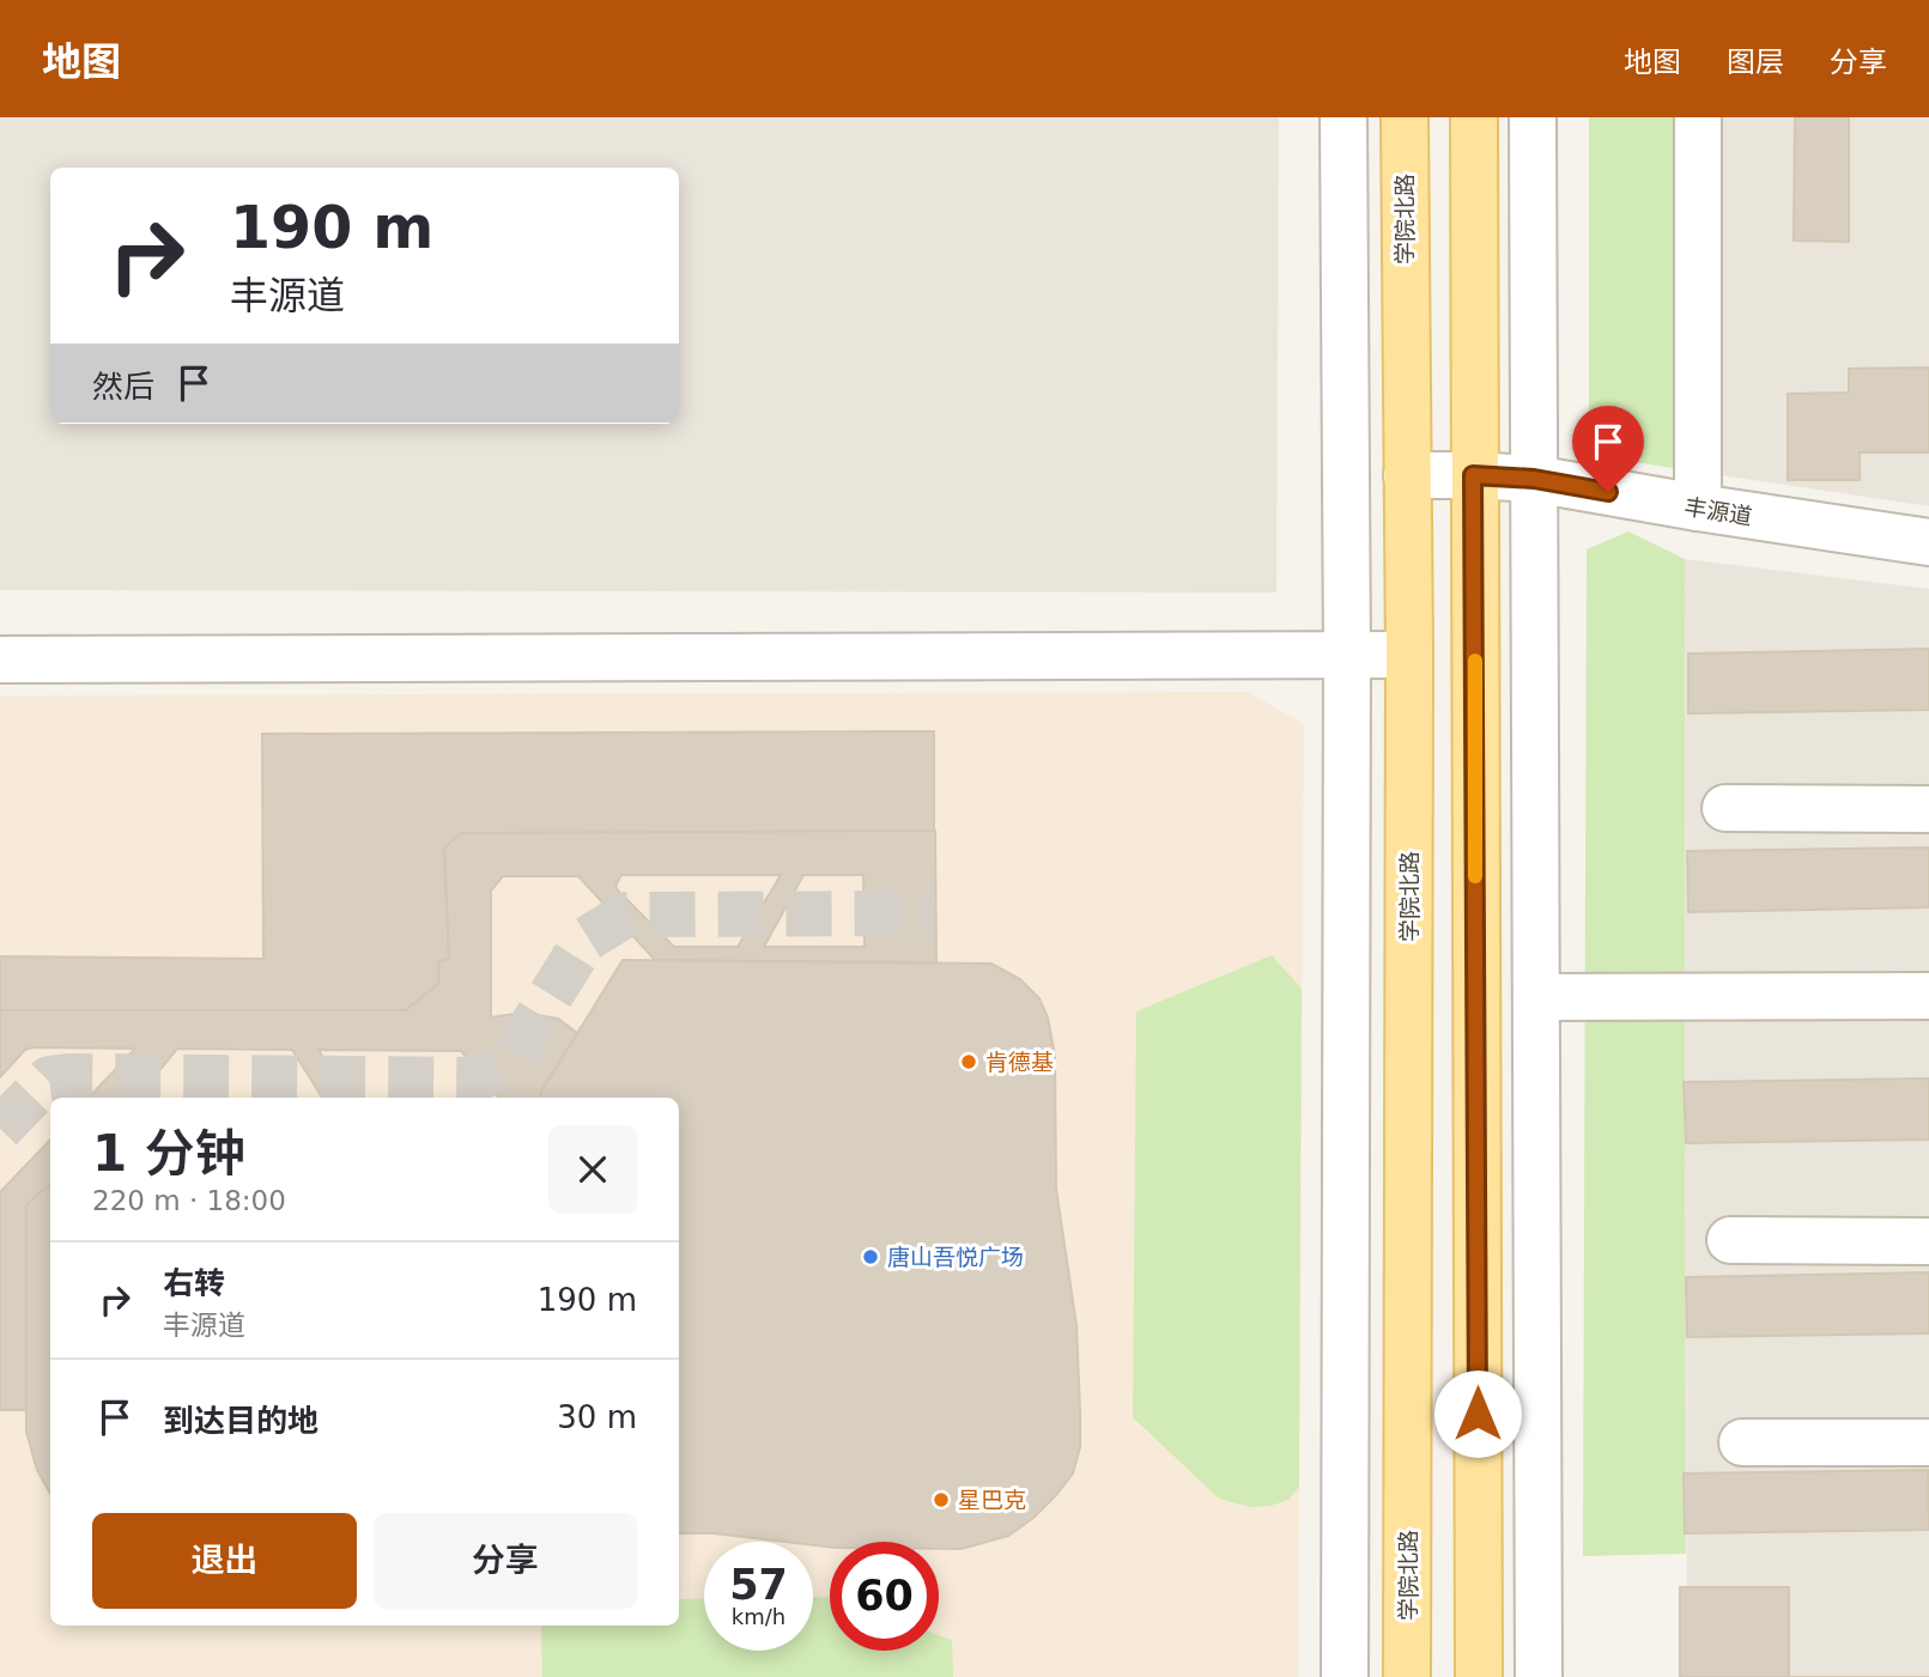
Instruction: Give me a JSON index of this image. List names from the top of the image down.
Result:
{
  "streets": {
    "main road": ["学院北路"],
    "street": ["丰源道"]
  },
  "crossings": [
    ["学院北路", "丰源道"]
  ],
  "places": ["肯德基", "唐山吾悦广场", "星巴克"],
  "page": {
    "header": "地图",
    "nav": ["地图", "图层", "分享"],
    "turn": ["190 m", "丰源道"],
    "then": "然后",
    "heading": ["1 分钟", "220 m · 18:00"],
    "list": [
      {
        "name": "右转",
        "note": "丰源道",
        "value": "190 m"
      },
      {
        "name": "到达目的地",
        "value": "30 m"
      }
    ],
    "buttons": ["退出", "分享"],
    "speed": "57 km/h",
    "limit": "60"
  }
}
